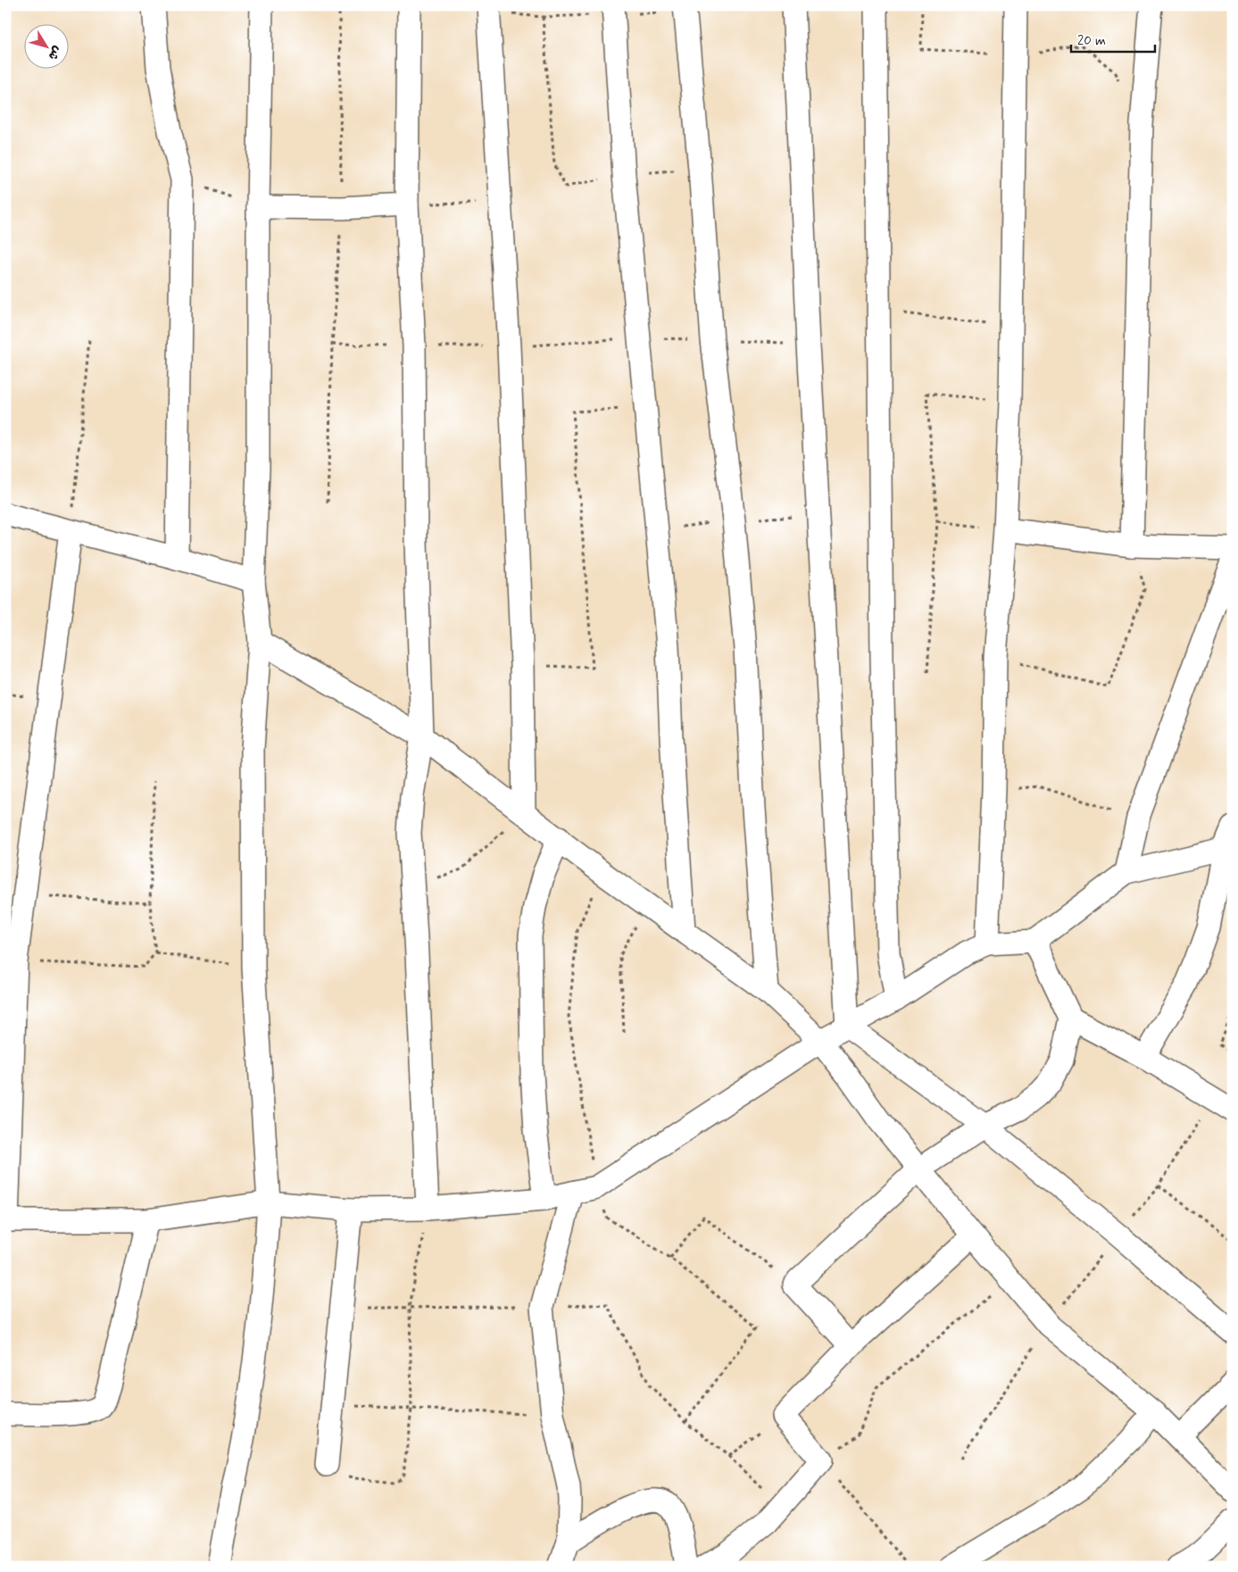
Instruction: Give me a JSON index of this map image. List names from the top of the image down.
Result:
{
  "scale_bar": "20 m",
  "north": "bottom right"
}
